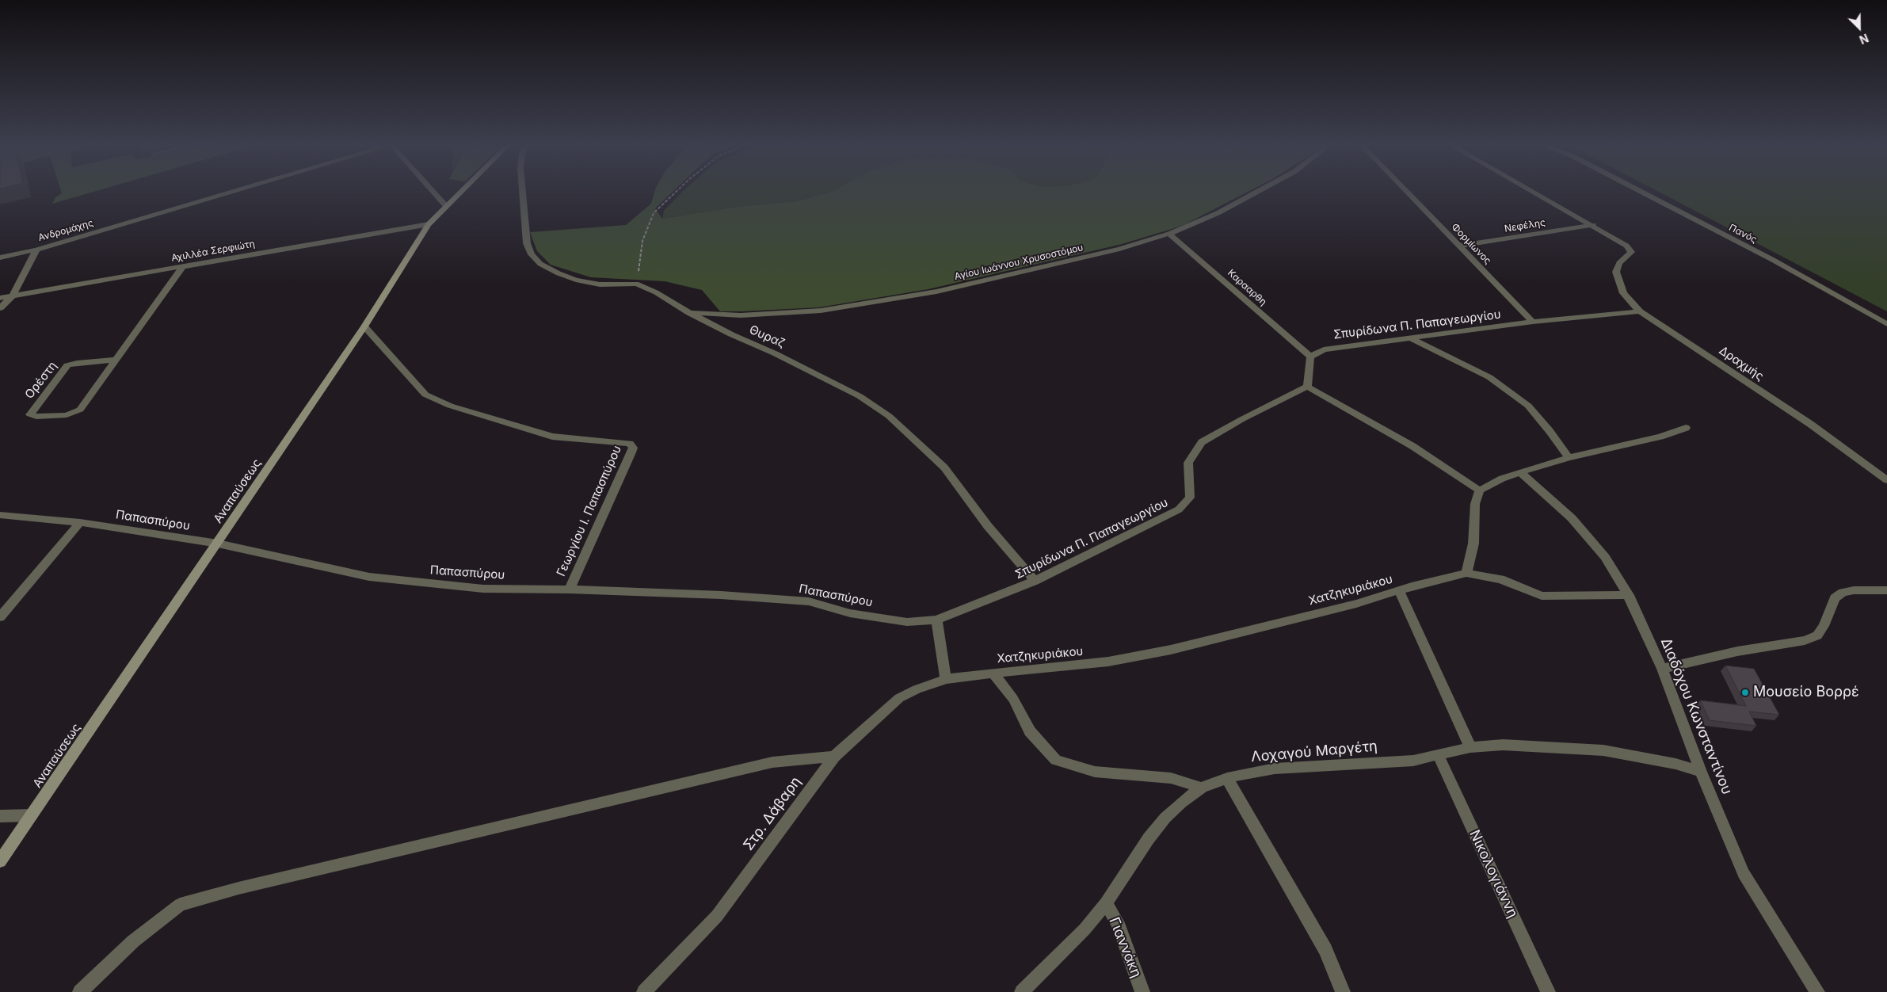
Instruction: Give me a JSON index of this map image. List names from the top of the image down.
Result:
{
  "streets": {
    "street": [
      "Νεφέλης",
      "Ανδρομάχης",
      "Πανός",
      "Φορμίωνος",
      "Αχιλλέα Σερφιώτη",
      "Αγίου Ιωάννου Χρυσοστόμου",
      "Καρααρθη",
      "Σπυρίδωνα Π. Παπαγεωργίου",
      "Θυραζ",
      "Δραχμής",
      "Ορέστη",
      "Αναπαύσεως",
      "Γεωργίου Ι. Παπασπύρου",
      "Παπασπύρου",
      "Χατζηκυριάκου",
      "Διαδόχου Κωνσταντίνου",
      "Λοχαγού Μαργέτη",
      "Στρ. Δάβαρη",
      "Νικολογιάννη",
      "Γιαννάκη"
    ]
  },
  "crossings": [
    ["Νεφέλης", "Φορμίωνος"],
    ["Νεφέλης", "Δραχμής"],
    ["Φορμίωνος", "Σπυρίδωνα Π. Παπαγεωργίου"],
    ["Αχιλλέα Σερφιώτη", "Ορέστη"],
    ["Αχιλλέα Σερφιώτη", "Αναπαύσεως"],
    ["Αγίου Ιωάννου Χρυσοστόμου", "Καρααρθη"],
    ["Αγίου Ιωάννου Χρυσοστόμου", "Θυραζ"],
    ["Καρααρθη", "Σπυρίδωνα Π. Παπαγεωργίου"],
    ["Σπυρίδωνα Π. Παπαγεωργίου", "Θυραζ"],
    ["Σπυρίδωνα Π. Παπαγεωργίου", "Δραχμής"],
    ["Σπυρίδωνα Π. Παπαγεωργίου", "Παπασπύρου"],
    ["Αναπαύσεως", "Γεωργίου Ι. Παπασπύρου"],
    ["Αναπαύσεως", "Παπασπύρου"],
    ["Γεωργίου Ι. Παπασπύρου", "Παπασπύρου"],
    ["Χατζηκυριάκου", "Στρ. Δάβαρη"],
    ["Διαδόχου Κωνσταντίνου", "Λοχαγού Μαργέτη"],
    ["Λοχαγού Μαργέτη", "Νικολογιάννη"],
    ["Λοχαγού Μαργέτη", "Γιαννάκη"]
  ],
  "places": ["Μουσείο Βορρέ"],
  "north": "bottom right"
}
